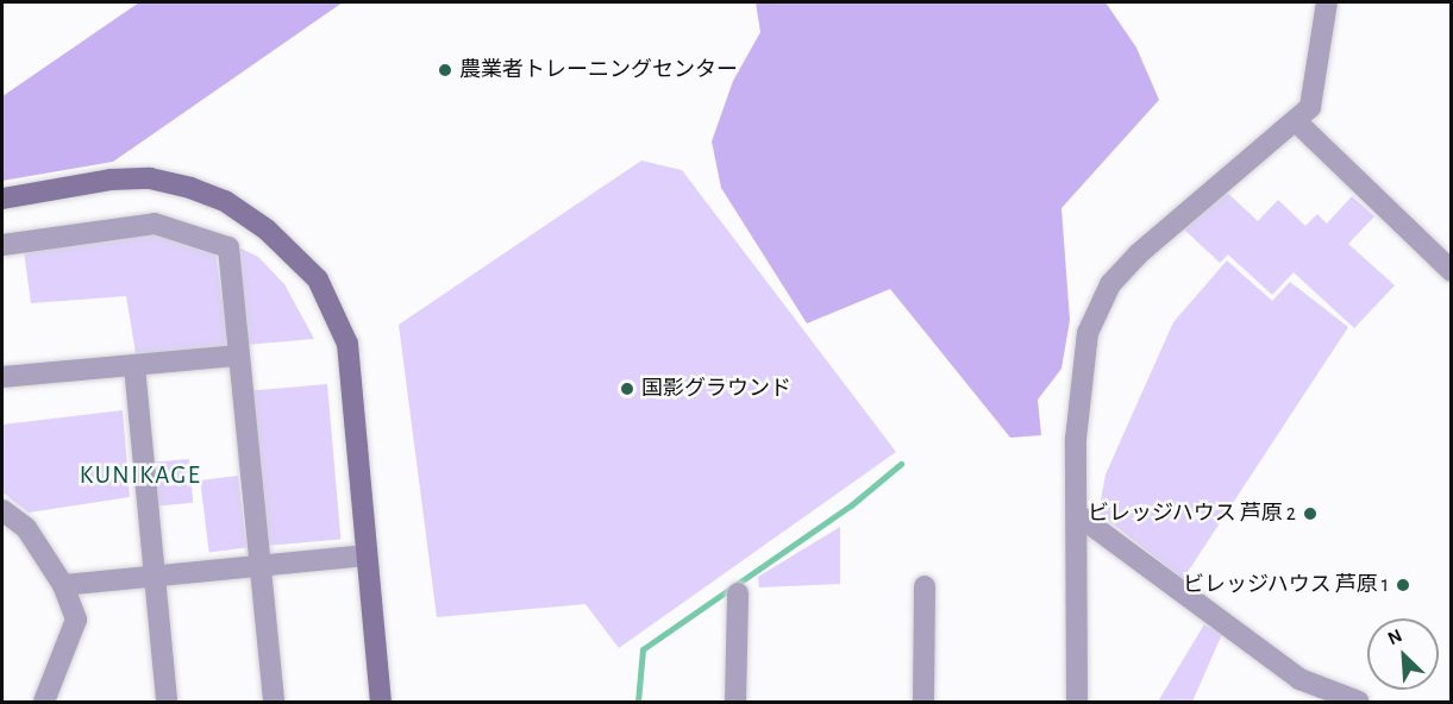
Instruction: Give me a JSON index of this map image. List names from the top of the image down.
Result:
{
  "districts": ["KUNIKAGE"],
  "places": [
    "農業者トレーニングセンター",
    "国影グラウンド",
    "ビレッジハウス 芦原 2",
    "ビレッジハウス 芦原 1"
  ],
  "north": "top left"
}
